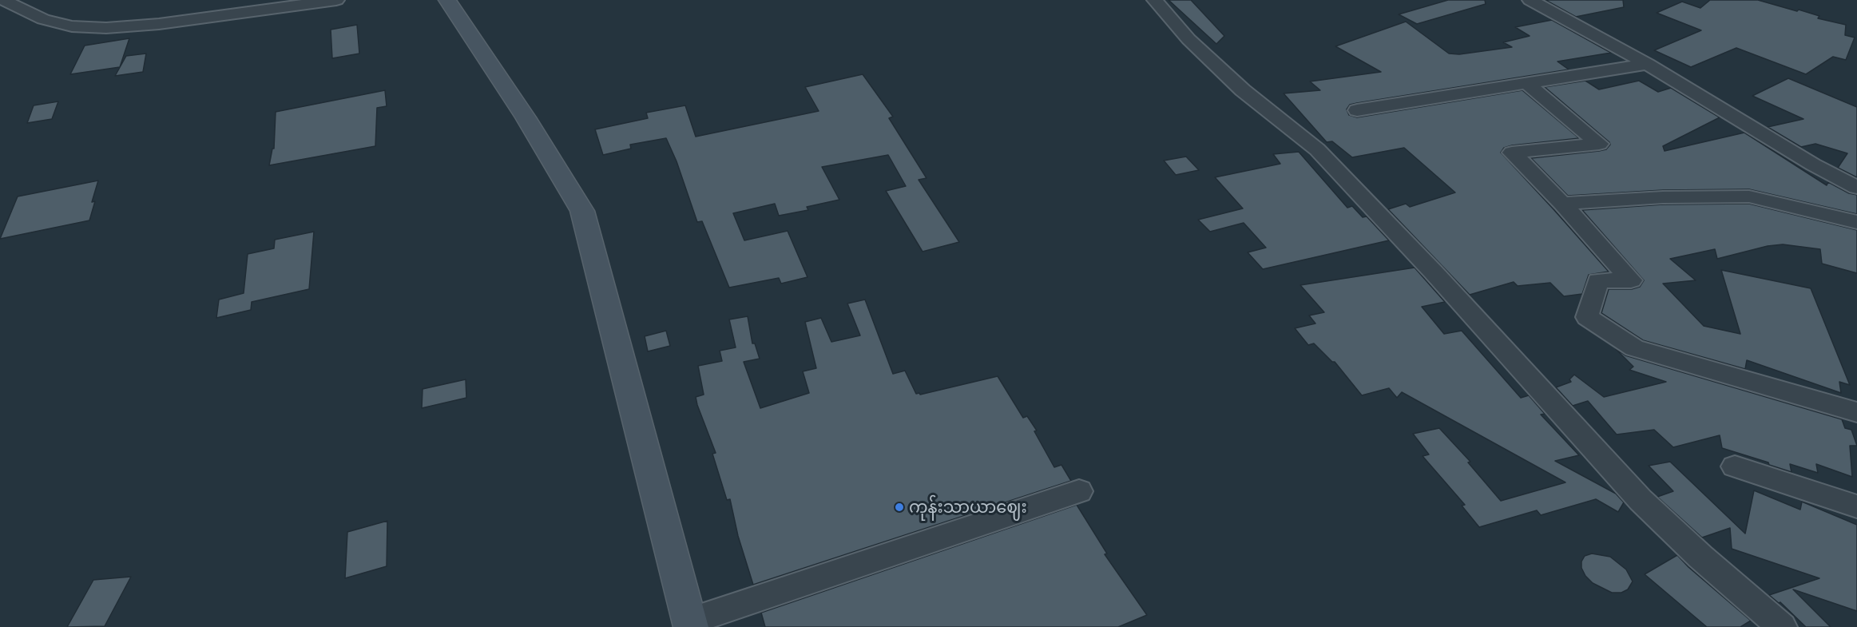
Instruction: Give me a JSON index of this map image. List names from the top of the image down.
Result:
{
  "places": ["ကုန်းသာယာဈေး"]
}
